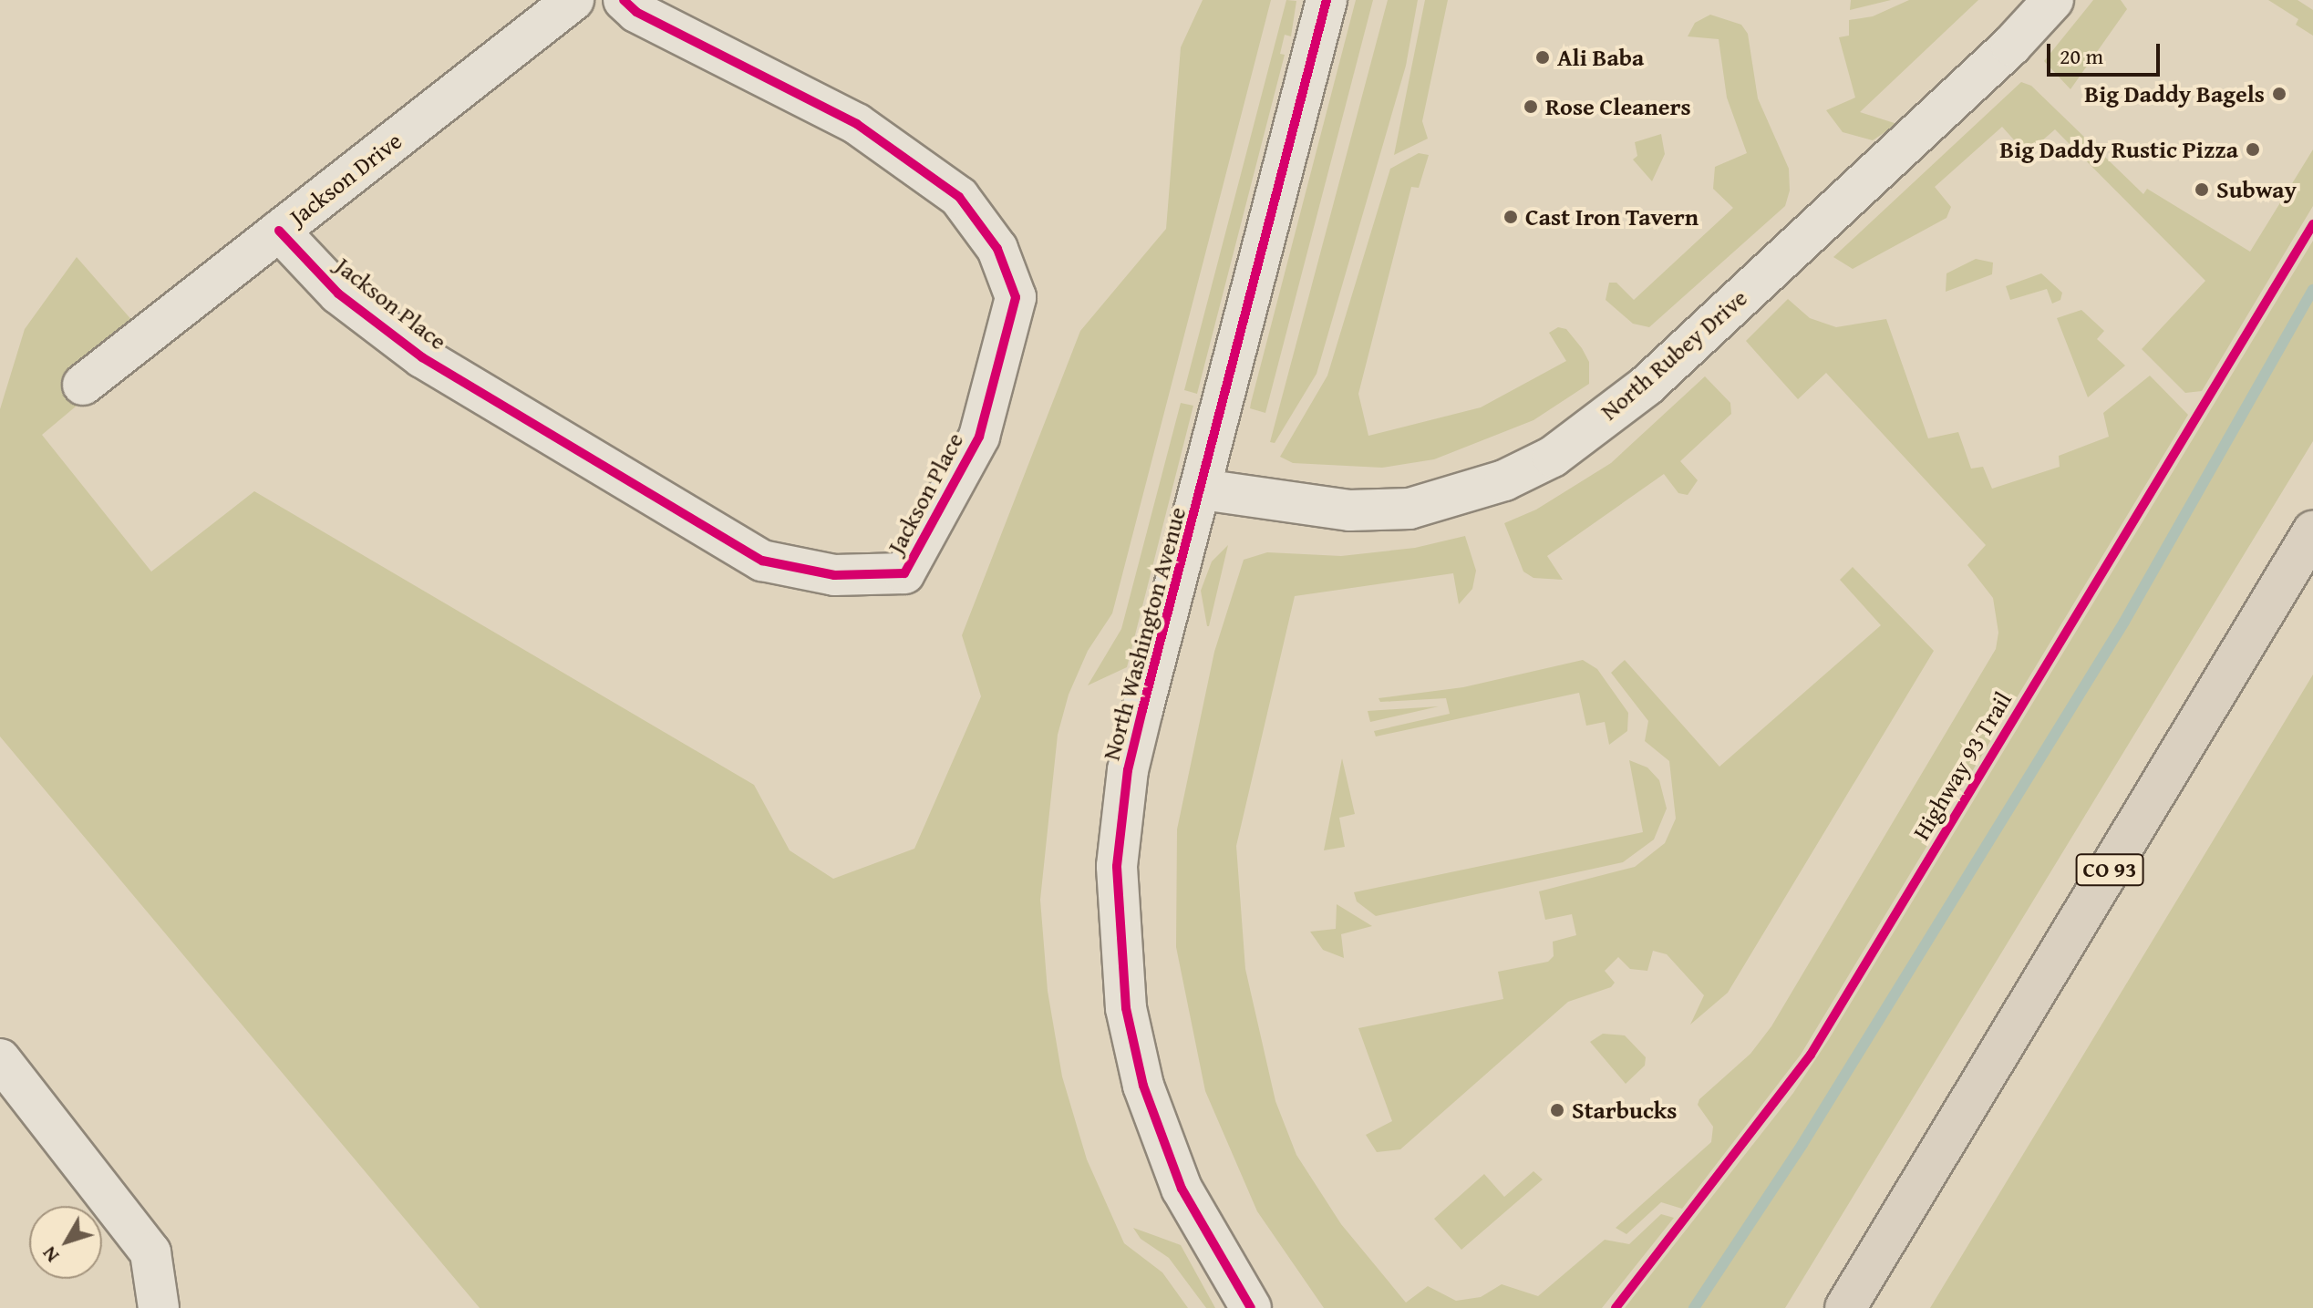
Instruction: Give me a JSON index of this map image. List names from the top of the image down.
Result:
{
  "streets": {
    "highway": ["CO 93"],
    "street": [
      "Jackson Drive",
      "Jackson Place",
      "North Rubey Drive",
      "North Washington Avenue"
    ],
    "cycle path": ["Highway 93 Trail"]
  },
  "crossings": [
    ["Jackson Drive", "Jackson Place"],
    ["North Rubey Drive", "North Washington Avenue"]
  ],
  "places": [
    "Ali Baba",
    "Big Daddy Bagels",
    "Rose Cleaners",
    "Big Daddy Rustic Pizza",
    "Subway",
    "Cast Iron Tavern",
    "Starbucks"
  ],
  "scale_bar": "20 m",
  "north": "bottom left"
}
